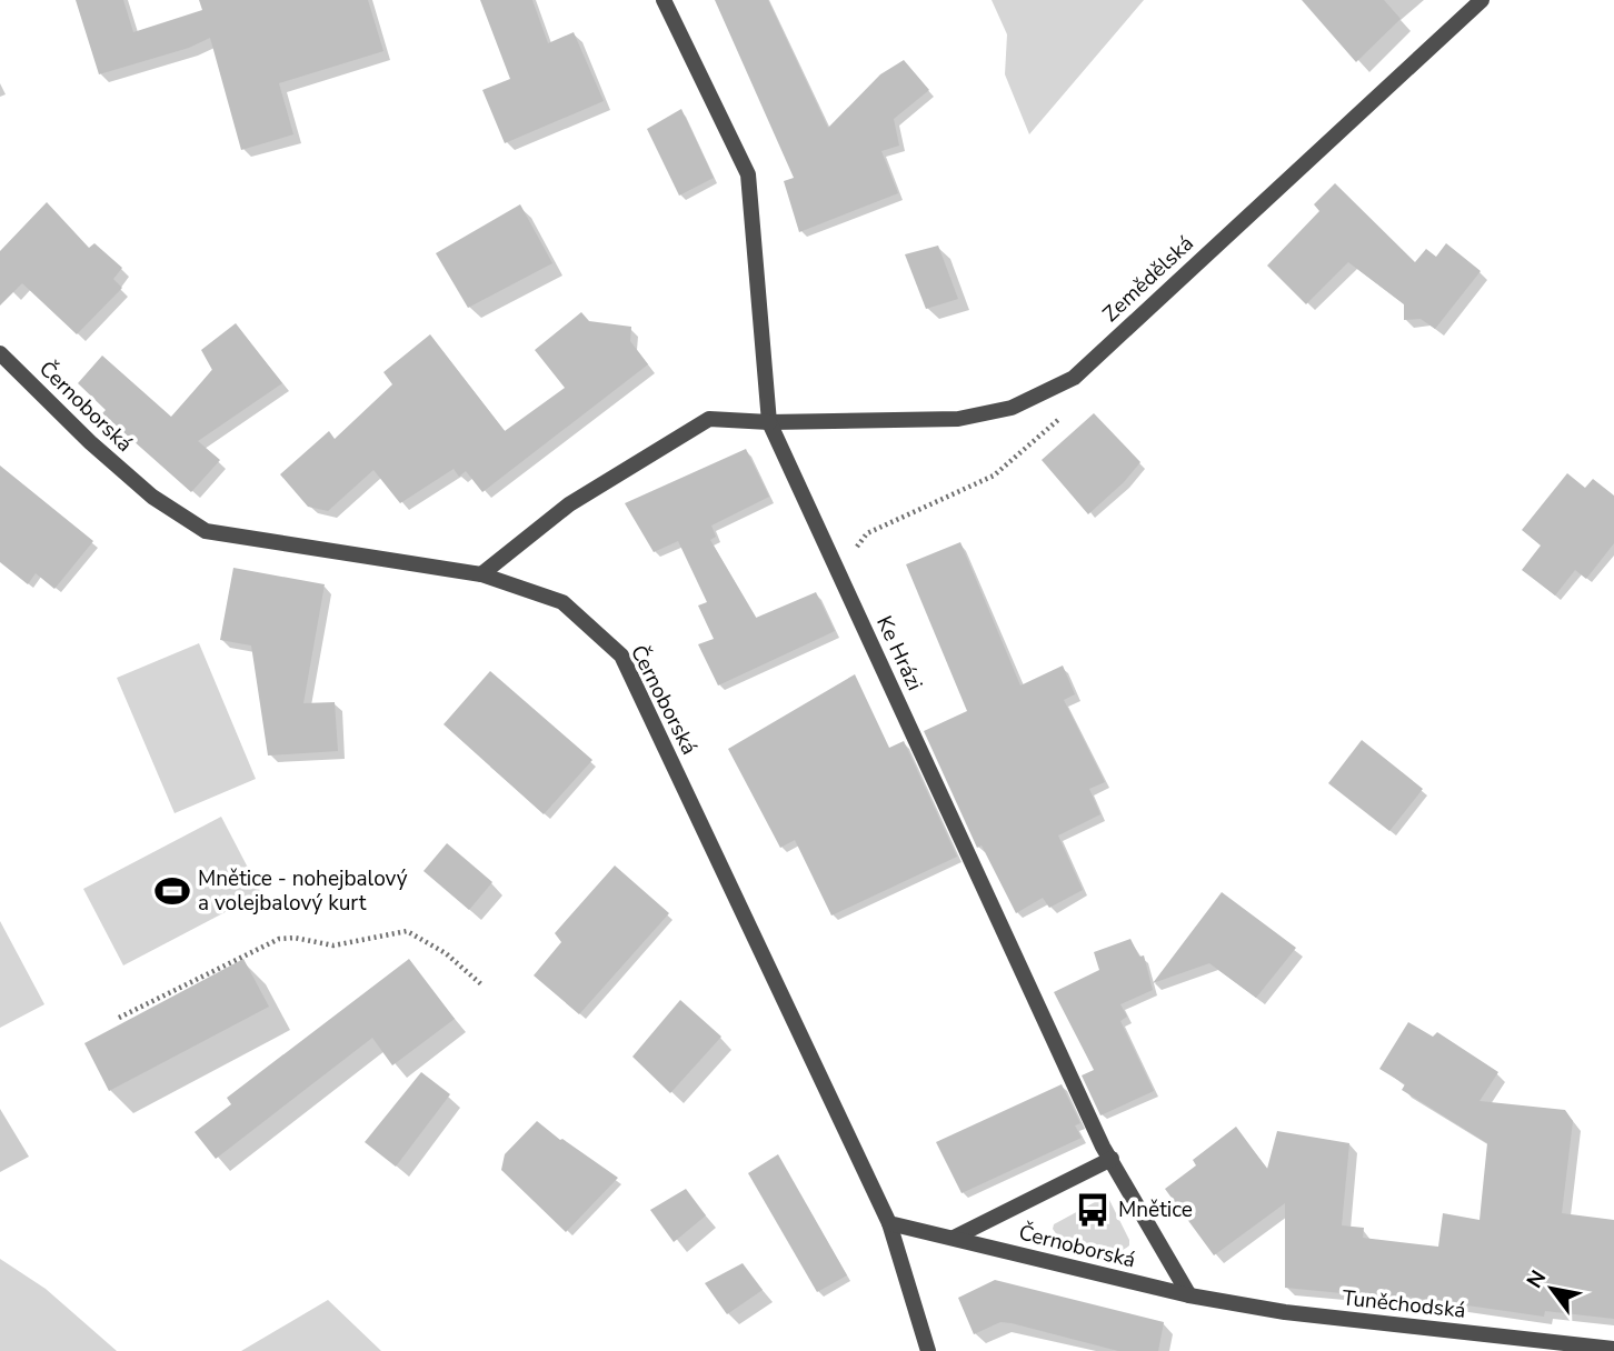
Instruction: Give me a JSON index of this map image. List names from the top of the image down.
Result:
{
  "streets": {
    "street": [
      "Zemědělská",
      "Černoborská",
      "Ke Hrázi",
      "Tuněchodská"
    ]
  },
  "crossings": [
    ["Zemědělská", "Černoborská"],
    ["Zemědělská", "Ke Hrázi"],
    ["Černoborská", "Ke Hrázi"],
    ["Černoborská", "Tuněchodská"],
    ["Ke Hrázi", "Tuněchodská"]
  ],
  "places": {
    "sports": ["Mnětice - nohejbalový a volejbalový kurt"],
    "bus stop": ["Mnětice"]
  },
  "north": "top left"
}
